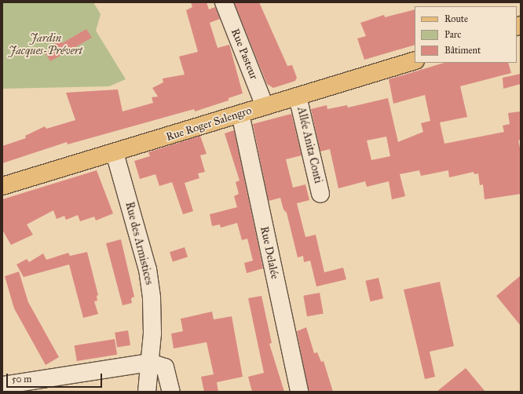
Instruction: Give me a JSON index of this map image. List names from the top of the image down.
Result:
{
  "streets": {
    "main road": ["Rue Roger Salengro"],
    "street": [
      "Rue Pasteur",
      "Allée Anita Conti",
      "Rue des Armistices",
      "Rue Delalée"
    ]
  },
  "crossings": [
    ["Rue Pasteur", "Rue Roger Salengro"],
    ["Rue Roger Salengro", "Allée Anita Conti"],
    ["Rue Roger Salengro", "Rue des Armistices"],
    ["Rue Roger Salengro", "Rue Delalée"]
  ],
  "parks": ["Jardin Jacques-Prévert"],
  "legend": ["Route", "Parc", "Bâtiment"],
  "scale_bar": "50 m"
}
